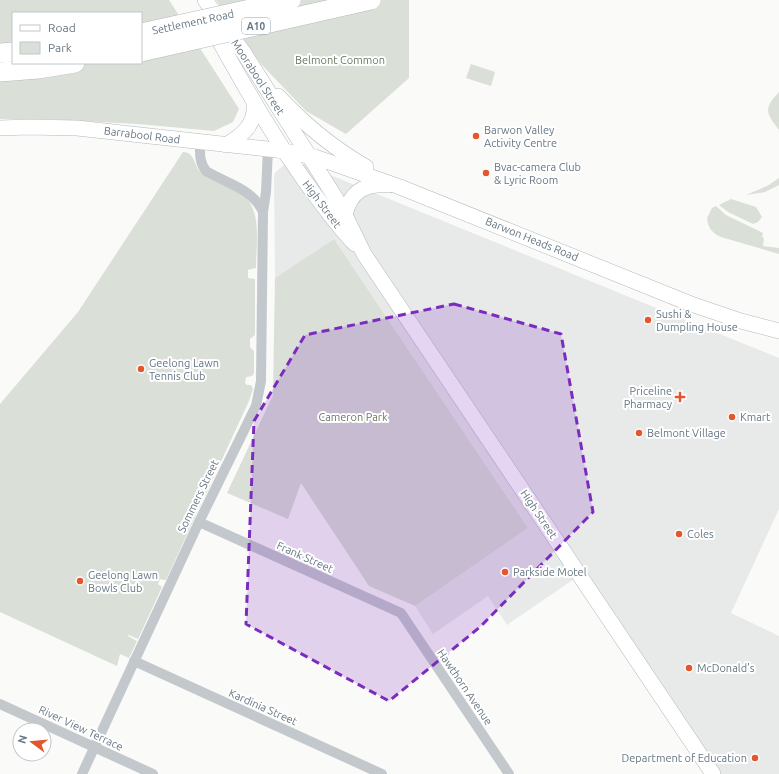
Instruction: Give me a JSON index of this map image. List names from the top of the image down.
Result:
{
  "streets": {
    "highway": ["Settlement Road", "A10"],
    "street": [
      "Moorabool Street",
      "Barrabool Road",
      "High Street",
      "Barwon Heads Road",
      "Sommers Street",
      "Frank Street",
      "Hawthorn Avenue",
      "Kardinia Street",
      "River View Terrace"
    ]
  },
  "crossings": [
    ["Moorabool Street", "Barrabool Road"],
    ["Moorabool Street", "High Street"],
    ["Moorabool Street", "Barwon Heads Road"],
    ["Barrabool Road", "High Street"],
    ["Barrabool Road", "Barwon Heads Road"],
    ["Barrabool Road", "Sommers Street"],
    ["High Street", "Barwon Heads Road"],
    ["Sommers Street", "Frank Street"],
    ["Sommers Street", "Kardinia Street"],
    ["Sommers Street", "River View Terrace"],
    ["Frank Street", "Hawthorn Avenue"]
  ],
  "parks": ["Belmont Common", "Cameron Park"],
  "places": {
    "other": [
      "Barwon Valley Activity Centre",
      "Bvac-camera Club & Lyric Room",
      "Sushi & Dumpling House",
      "Geelong Lawn Tennis Club",
      "Kmart",
      "Belmont Village",
      "Coles",
      "Parkside Motel",
      "Geelong Lawn Bowls Club",
      "McDonald's",
      "Department of Education"
    ],
    "health": ["Priceline Pharmacy"]
  },
  "legend": ["Road", "Park"],
  "north": "left"
}
